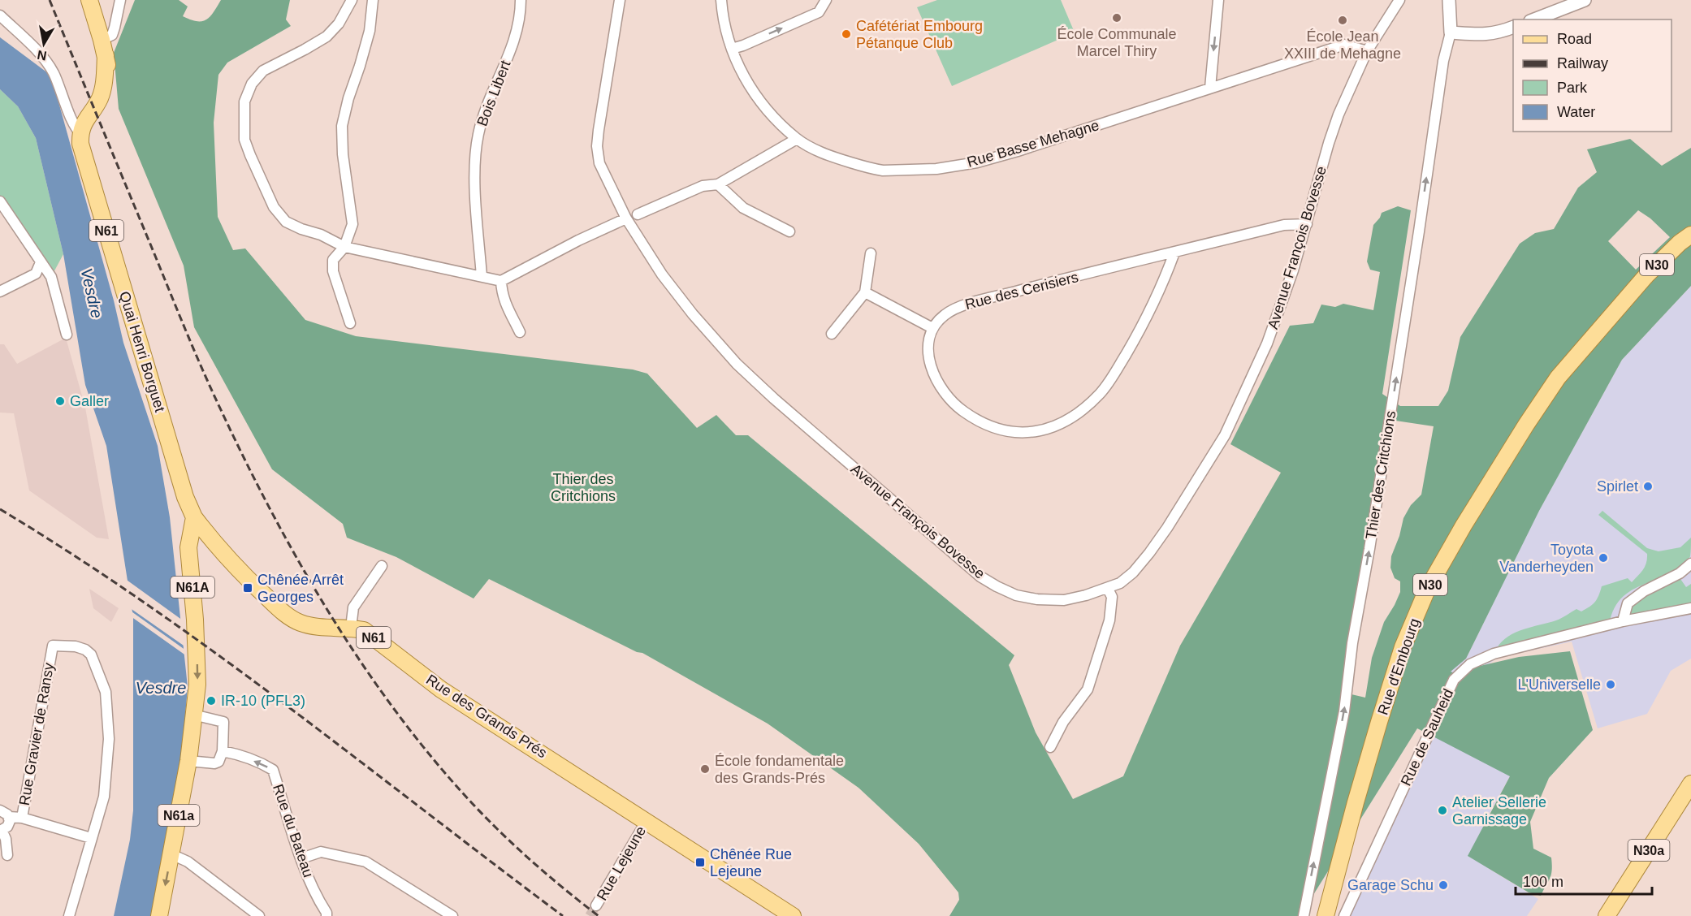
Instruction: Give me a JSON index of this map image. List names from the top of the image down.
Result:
{
  "streets": {
    "main road": [
      "N61",
      "N30",
      "Quai Henri Borguet",
      "N61A",
      "Rue d'Embourg",
      "Rue des Grands Prés",
      "N61a",
      "N30a"
    ],
    "street": [
      "Bois Libert",
      "Rue Basse Mehagne",
      "Avenue François Bovesse",
      "Rue des Cerisiers",
      "Thier des Critchions",
      "Rue Gravier de Ransy",
      "Rue de Sauheid",
      "Rue du Bateau",
      "Rue Lejeune"
    ]
  },
  "crossings": [
    ["Rue Basse Mehagne", "Avenue François Bovesse"],
    ["N61", "Quai Henri Borguet"],
    ["Avenue François Bovesse", "Rue des Cerisiers"],
    ["Quai Henri Borguet", "Rue des Grands Prés"],
    ["N61A", "N61a"],
    ["Rue des Grands Prés", "Rue Lejeune"]
  ],
  "one_way": ["Thier des Critchions", "Rue du Bateau"],
  "water": ["Vesdre"],
  "parks": ["Thier des Critchions"],
  "places": {
    "other": [
      "École Communale Marcel Thiry",
      "École Jean XXIII de Mehagne",
      "Cafétériat Embourg Pétanque Club",
      "Galler",
      "Spirlet",
      "Toyota Vanderheyden",
      "L'Universelle",
      "IR-10 (PFL3)",
      "École fondamentale des Grands-Prés",
      "Atelier Sellerie Garnissage",
      "Garage Schu"
    ],
    "transit": ["Chênée Arrêt Georges", "Chênée Rue Lejeune"]
  },
  "legend": [
    "Road",
    "Railway",
    "Park",
    "Water"
  ],
  "scale_bar": "100 m",
  "north": "bottom"
}
